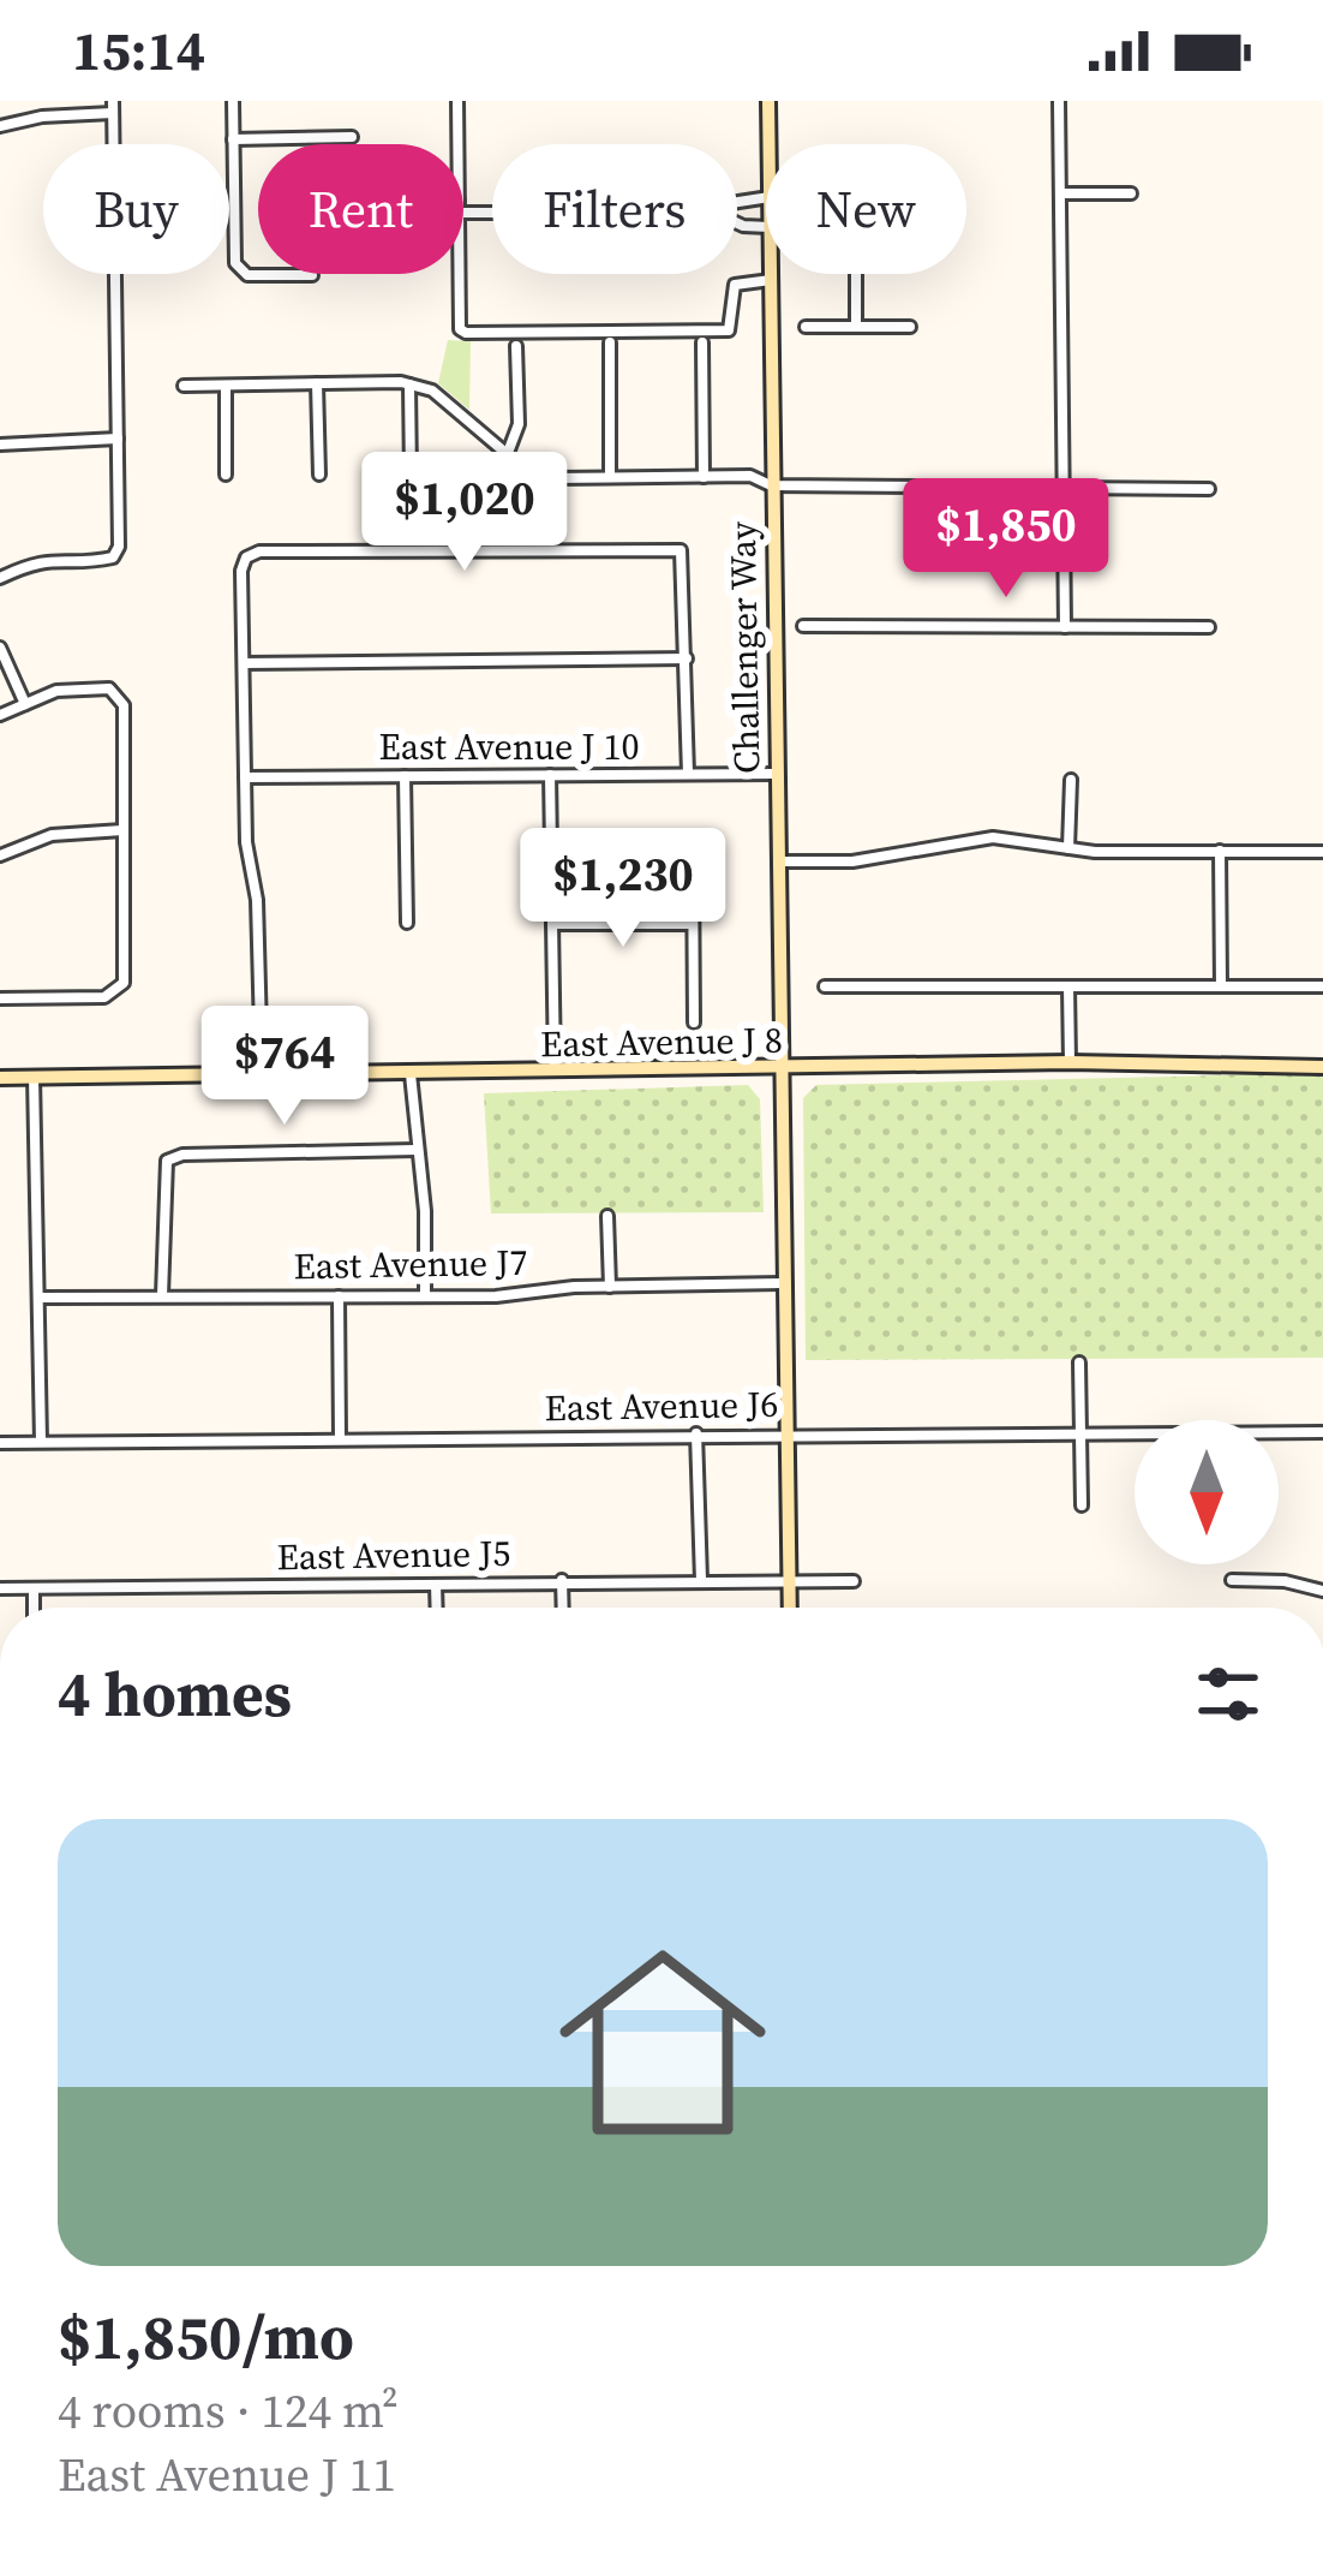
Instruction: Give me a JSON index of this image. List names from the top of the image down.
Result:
{
  "streets": {
    "main road": ["Challenger Way", "East Avenue J 8"],
    "street": [
      "East Avenue J 10",
      "East Avenue J7",
      "East Avenue J6",
      "East Avenue J5"
    ]
  },
  "crossings": [
    ["Challenger Way", "East Avenue J 10"],
    ["Challenger Way", "East Avenue J 8"],
    ["Challenger Way", "East Avenue J7"],
    ["Challenger Way", "East Avenue J6"],
    ["Challenger Way", "East Avenue J5"]
  ],
  "north": "bottom",
  "page": {
    "status": "15:14",
    "chip": [
      "Buy",
      "Rent",
      "Filters",
      "New"
    ],
    "price": [
      "$1,020",
      "$1,850",
      "$1,230",
      "$764"
    ],
    "heading": "4 homes",
    "list": [
      {
        "name": "$1,850/mo",
        "note": "4 rooms · 124 m² · East Avenue J 11"
      }
    ]
  }
}
